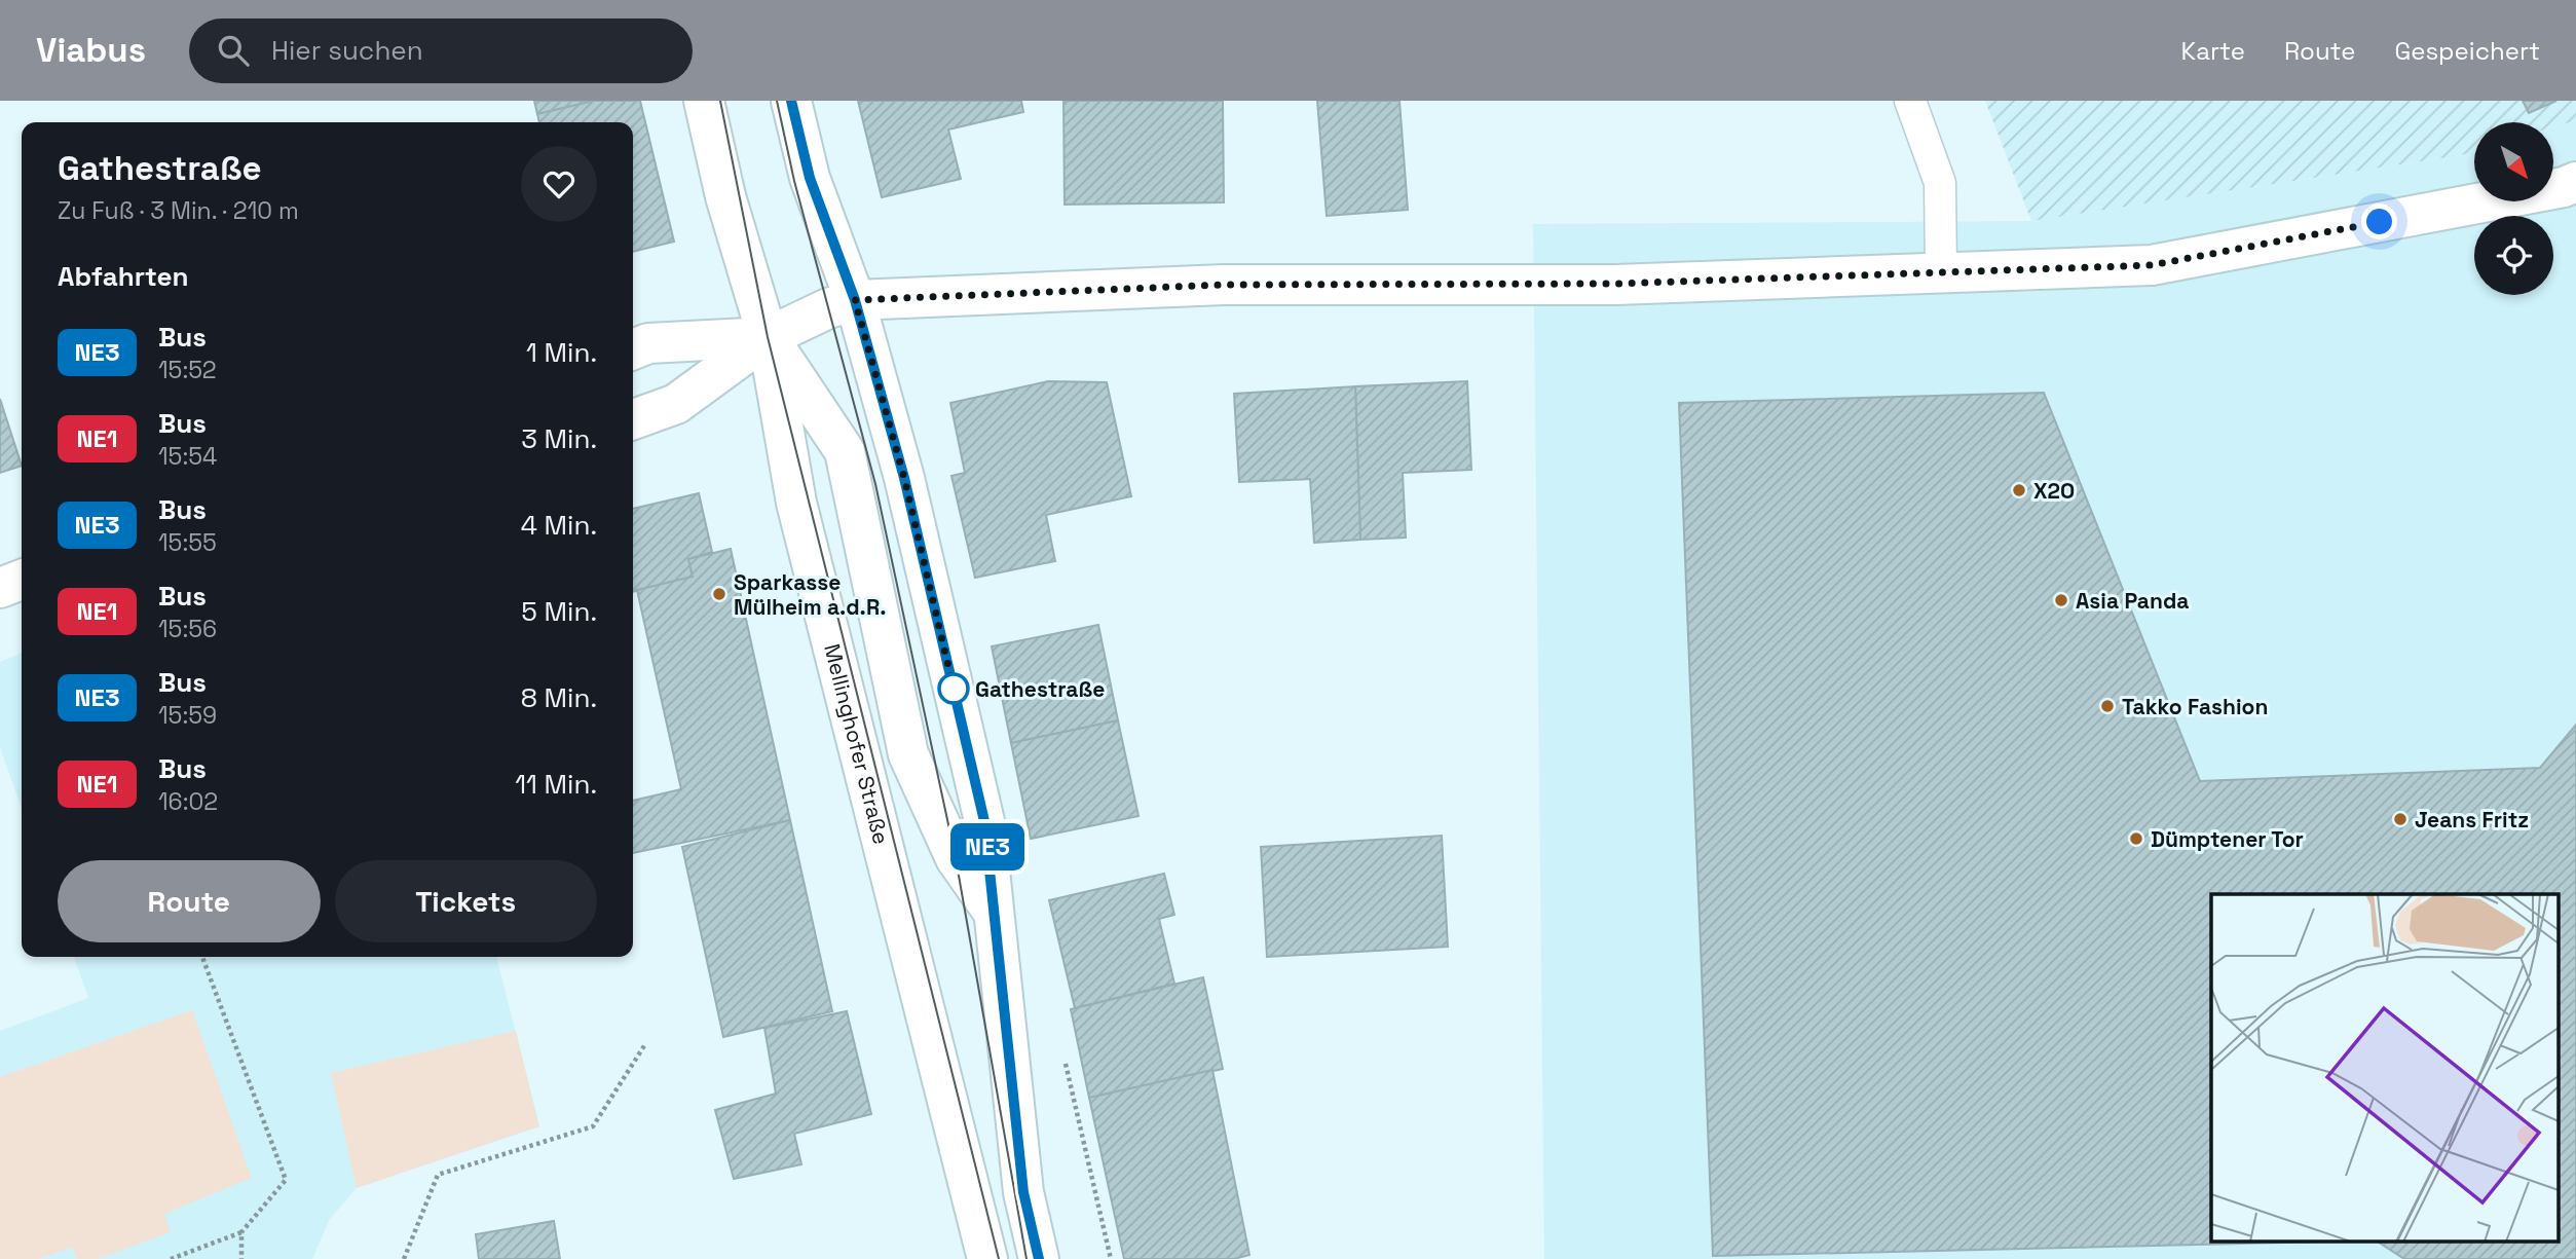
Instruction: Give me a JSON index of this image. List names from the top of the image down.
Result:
{
  "streets": {
    "street": ["Mellinghofer Straße"]
  },
  "places": [
    "X2O",
    "Sparkasse Mülheim a.d.R.",
    "Asia Panda",
    "Gathestraße",
    "Takko Fashion",
    "Jeans Fritz",
    "Dümptener Tor"
  ],
  "lines": ["bus line NE3"],
  "north": "bottom right",
  "page": {
    "header": "Viabus",
    "search": "Hier suchen",
    "nav": ["Karte", "Route", "Gespeichert"],
    "on_map": "NE3",
    "heading": [
      ["Gathestraße", "Zu Fuß · 3 Min. · 210 m"],
      "Abfahrten"
    ],
    "list": [
      {
        "mark": "NE3",
        "name": "Bus",
        "note": "15:52",
        "value": "1 Min."
      },
      {
        "mark": "NE1",
        "name": "Bus",
        "note": "15:54",
        "value": "3 Min."
      },
      {
        "mark": "NE3",
        "name": "Bus",
        "note": "15:55",
        "value": "4 Min."
      },
      {
        "mark": "NE1",
        "name": "Bus",
        "note": "15:56",
        "value": "5 Min."
      },
      {
        "mark": "NE3",
        "name": "Bus",
        "note": "15:59",
        "value": "8 Min."
      },
      {
        "mark": "NE1",
        "name": "Bus",
        "note": "16:02",
        "value": "11 Min."
      }
    ],
    "buttons": ["Route", "Tickets"]
  }
}
